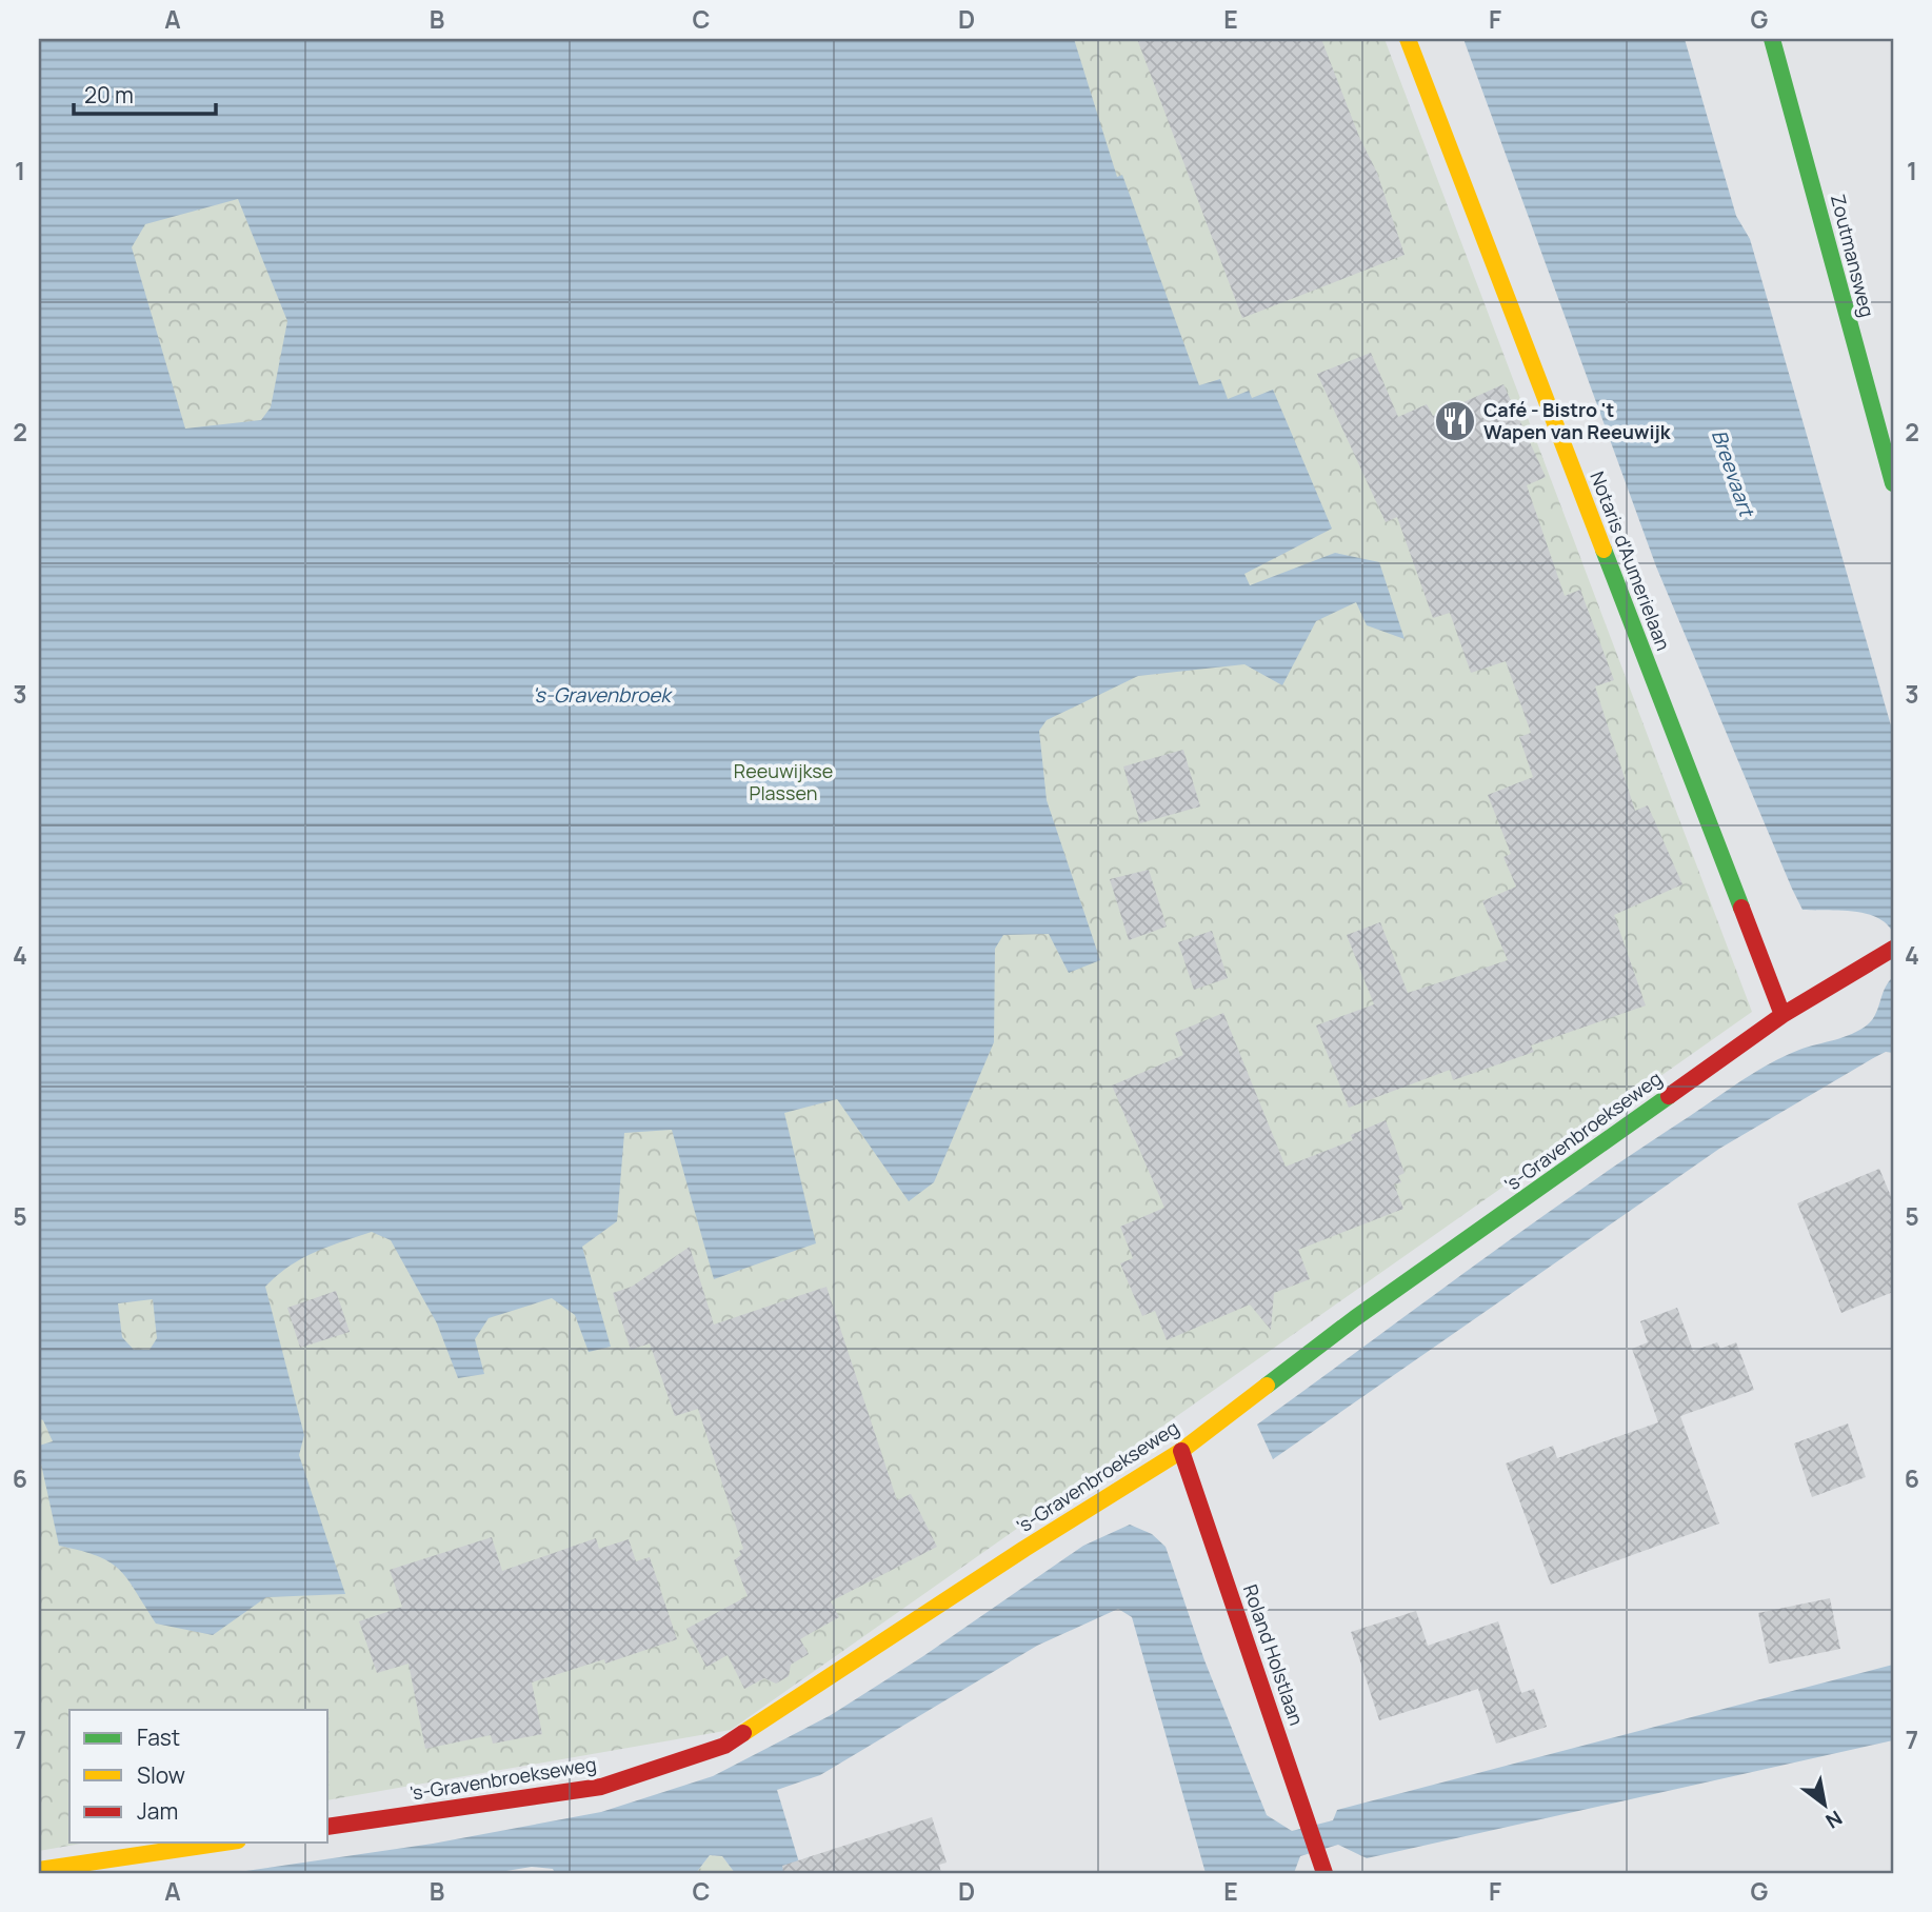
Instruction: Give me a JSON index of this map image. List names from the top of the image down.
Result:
{
  "streets": {
    "street": [
      "Zoutmansweg",
      "Notaris d'Aumerielaan",
      "'s-Gravenbroekseweg",
      "Roland Holstlaan"
    ]
  },
  "crossings": [
    ["Notaris d'Aumerielaan", "'s-Gravenbroekseweg"],
    ["'s-Gravenbroekseweg", "Roland Holstlaan"]
  ],
  "water": ["Breevaart", "'s-Gravenbroek"],
  "parks": ["Reeuwijkse Plassen"],
  "places": {
    "restaurant": ["Café - Bistro 't Wapen van Reeuwijk"]
  },
  "legend": ["Fast", "Slow", "Jam"],
  "scale_bar": "20 m",
  "north": "bottom right",
  "grid": {
    "columns": [
      "A",
      "B",
      "C",
      "D",
      "E",
      "F",
      "G"
    ],
    "rows": [
      "1",
      "2",
      "3",
      "4",
      "5",
      "6",
      "7"
    ]
  }
}
